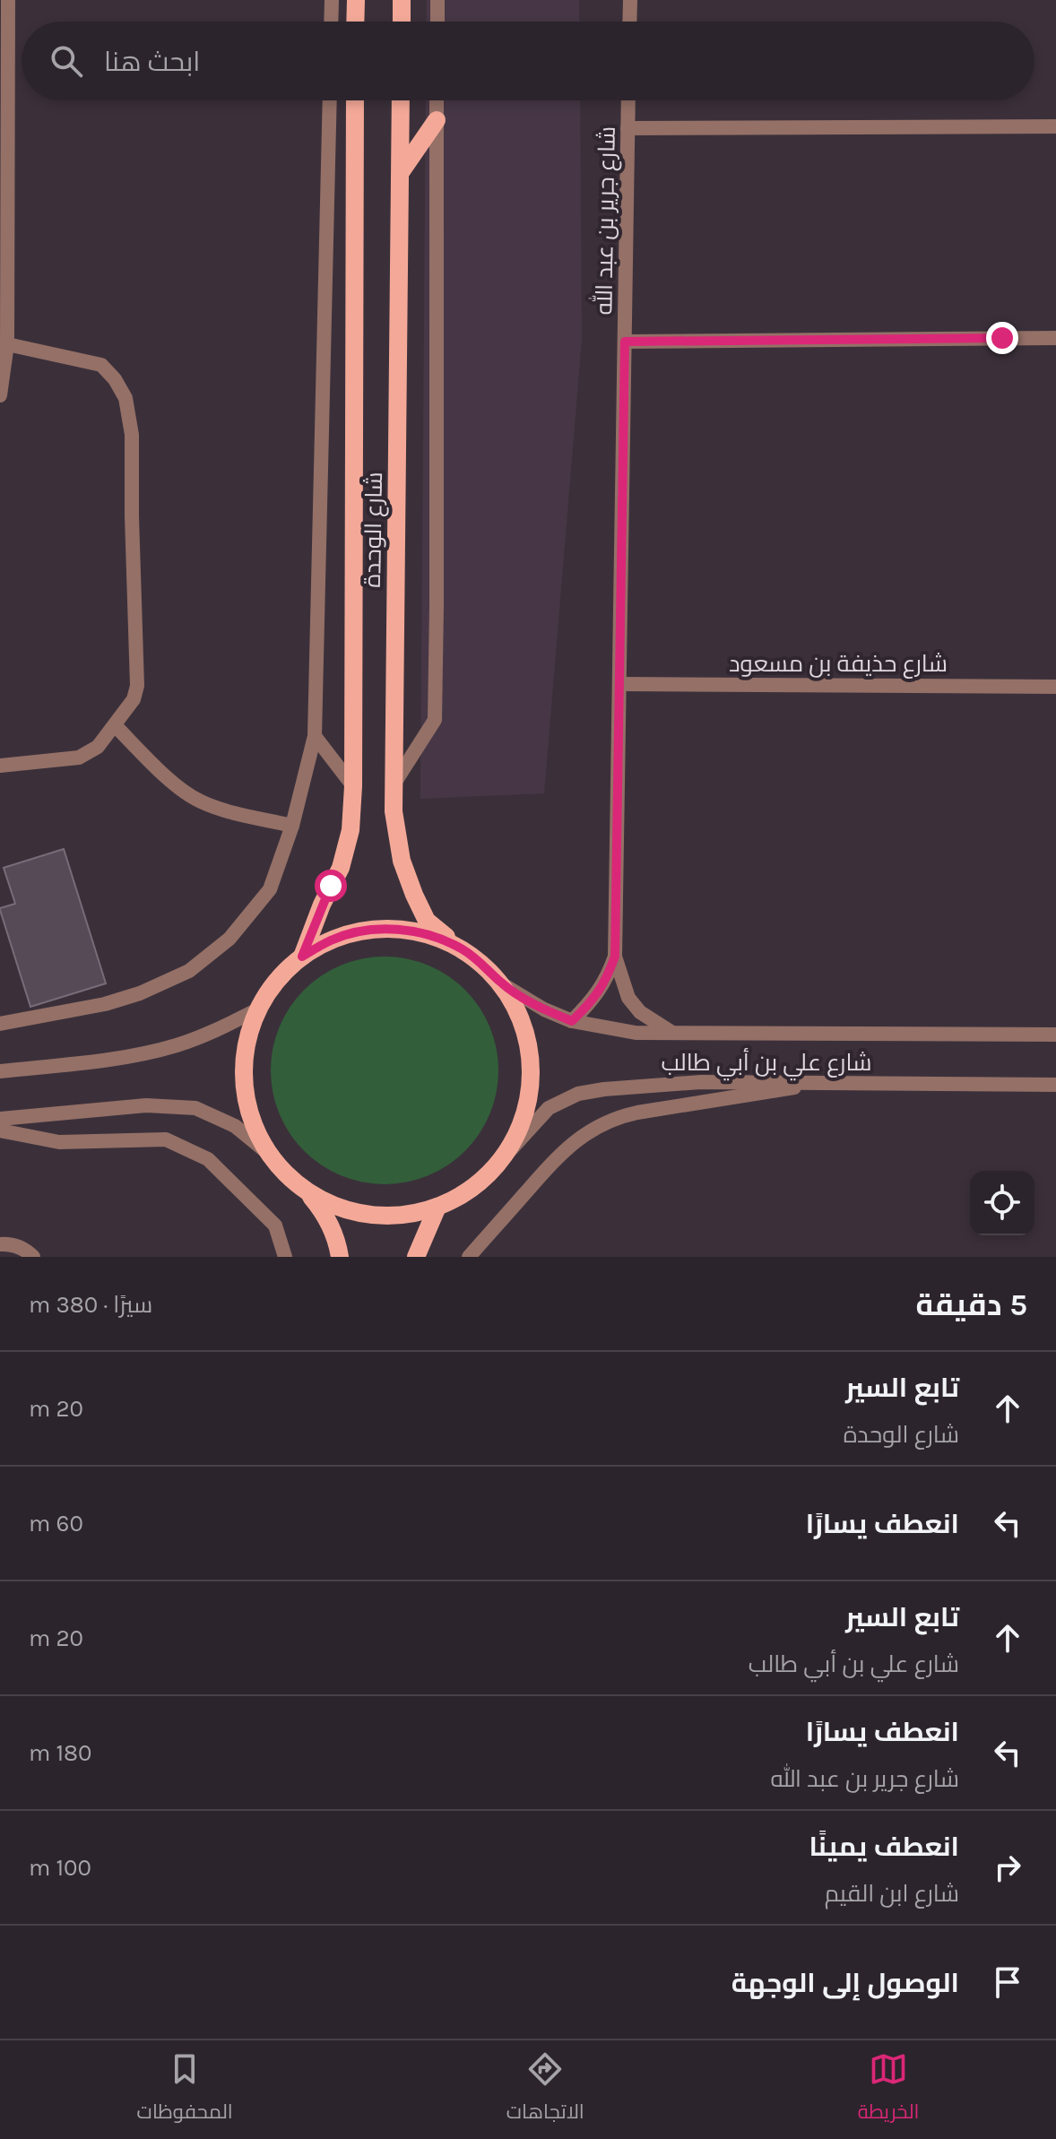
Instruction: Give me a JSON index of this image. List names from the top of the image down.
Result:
{
  "streets": {
    "main road": ["شارع الوحدة"],
    "street": ["شارع جرير بن عبد الله", "شارع حذيفة بن مسعود", "شارع علي بن أبي طالب"]
  },
  "crossings": [
    ["شارع جرير بن عبد الله", "شارع حذيفة بن مسعود"],
    ["شارع جرير بن عبد الله", "شارع علي بن أبي طالب"]
  ],
  "page": {
    "search": "ابحث هنا",
    "heading": ["5 دقيقة", "سيرًا · 380 m"],
    "list": [
      ["تابع السير", "شارع الوحدة", "20 m"],
      ["انعطف يسارًا", "60 m"],
      ["تابع السير", "شارع علي بن أبي طالب", "20 m"],
      ["انعطف يسارًا", "شارع جرير بن عبد الله", "180 m"],
      ["انعطف يمينًا", "شارع ابن القيم", "100 m"],
      "الوصول إلى الوجهة"
    ],
    "nav": ["الخريطة", "الاتجاهات", "المحفوظات"]
  }
}
